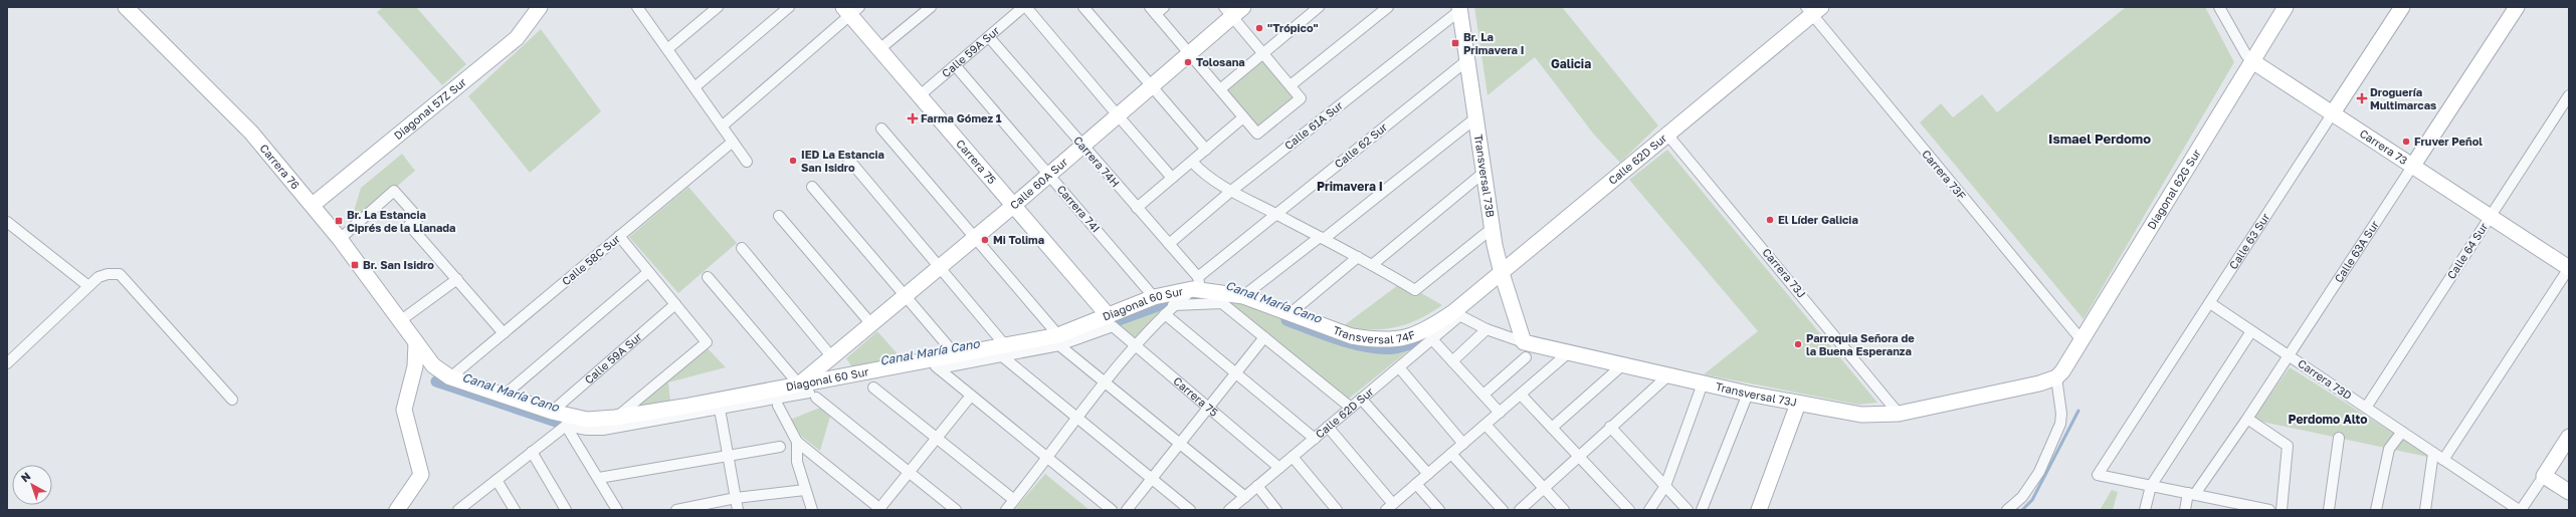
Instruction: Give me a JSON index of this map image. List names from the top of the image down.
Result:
{
  "streets": {
    "street": [
      "Calle 59A Sur",
      "Diagonal 57Z Sur",
      "Calle 61A Sur",
      "Calle 62 Sur",
      "Carrera 73",
      "Calle 62D Sur",
      "Carrera 74H",
      "Carrera 75",
      "Carrera 76",
      "Carrera 73F",
      "Transversal 73B",
      "Calle 60A Sur",
      "Diagonal 62G Sur",
      "Carrera 74I",
      "Calle 63 Sur",
      "Calle 63A Sur",
      "Calle 64 Sur",
      "Calle 58C Sur",
      "Carrera 73J",
      "Diagonal 60 Sur",
      "Transversal 74F",
      "Carrera 73D",
      "Transversal 73J"
    ]
  },
  "crossings": [
    ["Calle 59A Sur", "Carrera 74H"],
    ["Calle 59A Sur", "Carrera 75"],
    ["Calle 59A Sur", "Carrera 74I"],
    ["Calle 59A Sur", "Diagonal 60 Sur"],
    ["Diagonal 57Z Sur", "Carrera 76"],
    ["Calle 61A Sur", "Carrera 74H"],
    ["Calle 61A Sur", "Transversal 73B"],
    ["Calle 62 Sur", "Carrera 74H"],
    ["Calle 62 Sur", "Carrera 75"],
    ["Calle 62 Sur", "Transversal 73B"],
    ["Calle 62 Sur", "Diagonal 60 Sur"],
    ["Calle 62 Sur", "Transversal 74F"],
    ["Carrera 73", "Diagonal 62G Sur"],
    ["Carrera 73", "Calle 63 Sur"],
    ["Carrera 73", "Calle 63A Sur"],
    ["Carrera 73", "Calle 64 Sur"],
    ["Calle 62D Sur", "Carrera 75"],
    ["Calle 62D Sur", "Carrera 73F"],
    ["Calle 62D Sur", "Transversal 73B"],
    ["Calle 62D Sur", "Carrera 73J"],
    ["Calle 62D Sur", "Transversal 74F"],
    ["Calle 62D Sur", "Transversal 73J"],
    ["Carrera 74H", "Calle 60A Sur"],
    ["Carrera 74H", "Diagonal 60 Sur"],
    ["Carrera 74H", "Transversal 74F"],
    ["Carrera 75", "Calle 60A Sur"],
    ["Carrera 75", "Diagonal 60 Sur"],
    ["Carrera 76", "Calle 58C Sur"],
    ["Carrera 76", "Diagonal 60 Sur"],
    ["Carrera 73F", "Diagonal 62G Sur"],
    ["Transversal 73B", "Transversal 73J"],
    ["Calle 60A Sur", "Carrera 74I"],
    ["Calle 60A Sur", "Diagonal 60 Sur"],
    ["Diagonal 62G Sur", "Transversal 73J"],
    ["Carrera 74I", "Diagonal 60 Sur"],
    ["Calle 63 Sur", "Carrera 73D"],
    ["Calle 63A Sur", "Carrera 73D"],
    ["Calle 64 Sur", "Carrera 73D"],
    ["Carrera 73J", "Transversal 73J"],
    ["Diagonal 60 Sur", "Transversal 74F"],
    ["Transversal 74F", "Transversal 73J"]
  ],
  "districts": [
    "Galicia",
    "Ismael Perdomo",
    "Primavera I",
    "Perdomo Alto"
  ],
  "water": ["Canal María Cano"],
  "places": {
    "other": [
      "\"Trópico\"",
      "Tolosana",
      "Fruver Peñol",
      "IED La Estancia San Isidro",
      "El Líder Galicia",
      "Mi Tolima",
      "Parroquia Señora de la Buena Esperanza"
    ],
    "transit": ["Br. La Primavera I", "Br. La Estancia Ciprés de la Llanada", "Br. San Isidro"],
    "health": ["Droguería Multimarcas", "Farma Gómez 1"]
  },
  "north": "top left"
}
